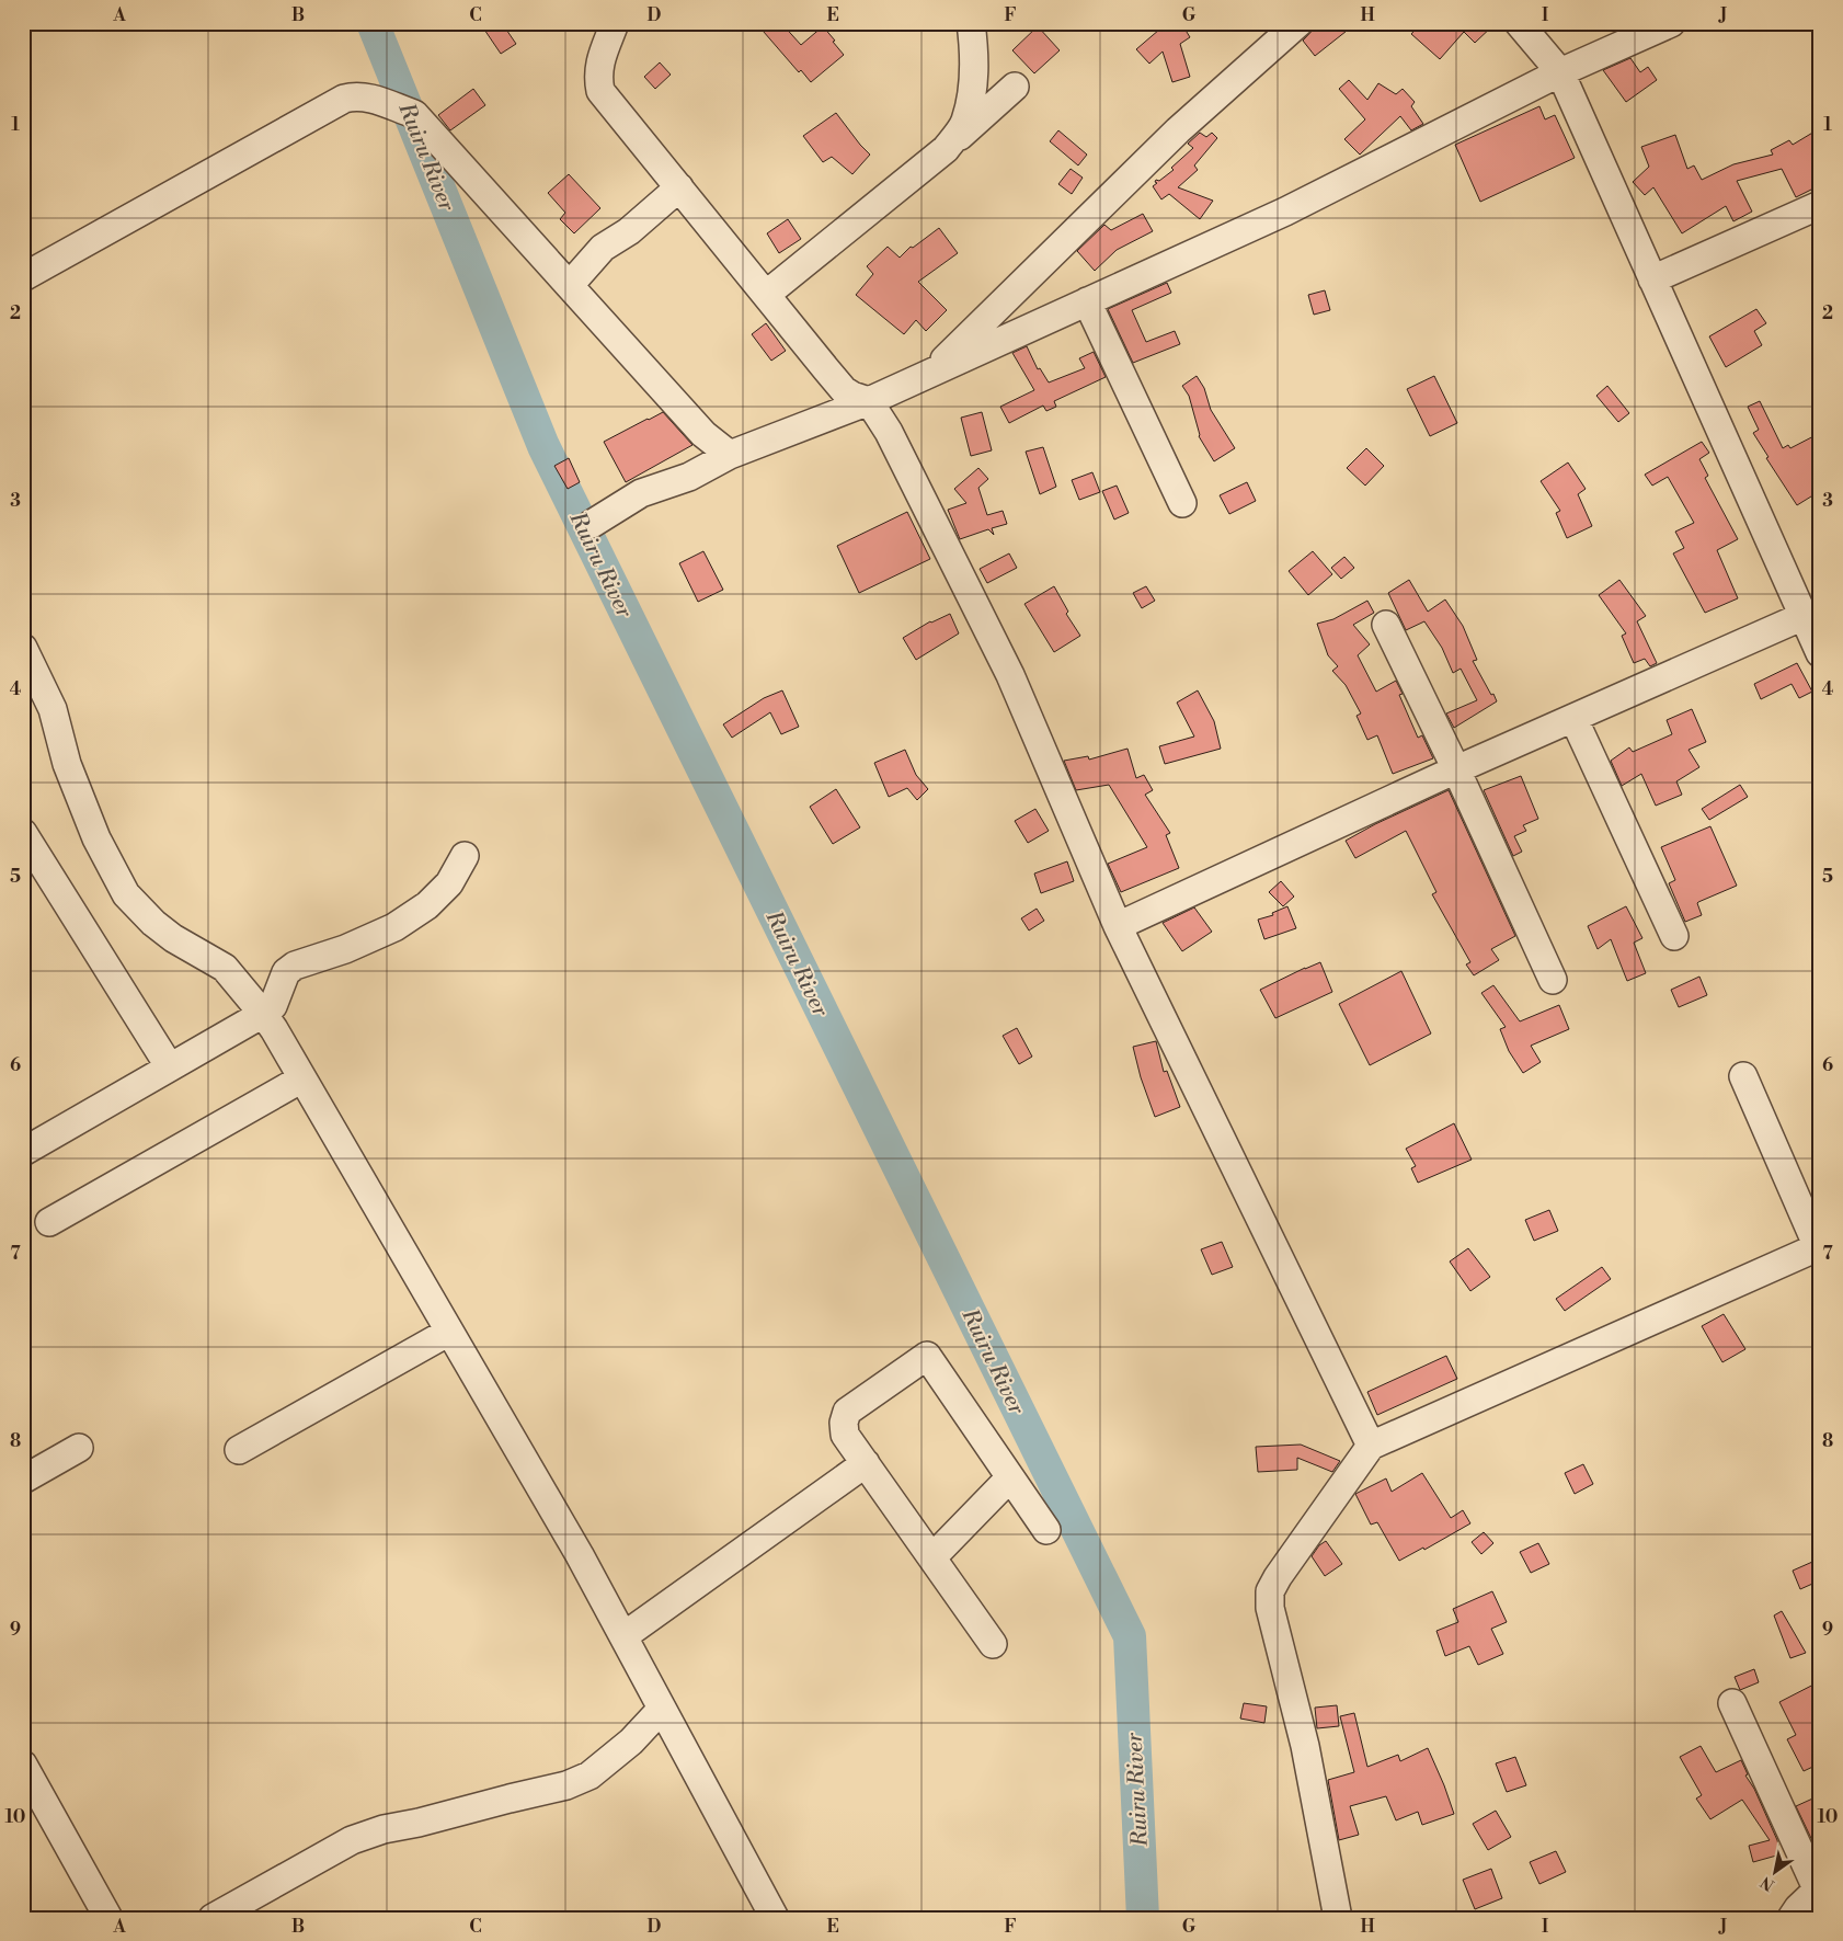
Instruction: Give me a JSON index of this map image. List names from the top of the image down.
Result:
{
  "water": ["Ruiru River"],
  "north": "bottom left",
  "grid": {
    "columns": [
      "A",
      "B",
      "C",
      "D",
      "E",
      "F",
      "G",
      "H",
      "I",
      "J"
    ],
    "rows": [
      "1",
      "2",
      "3",
      "4",
      "5",
      "6",
      "7",
      "8",
      "9",
      "10"
    ]
  }
}
